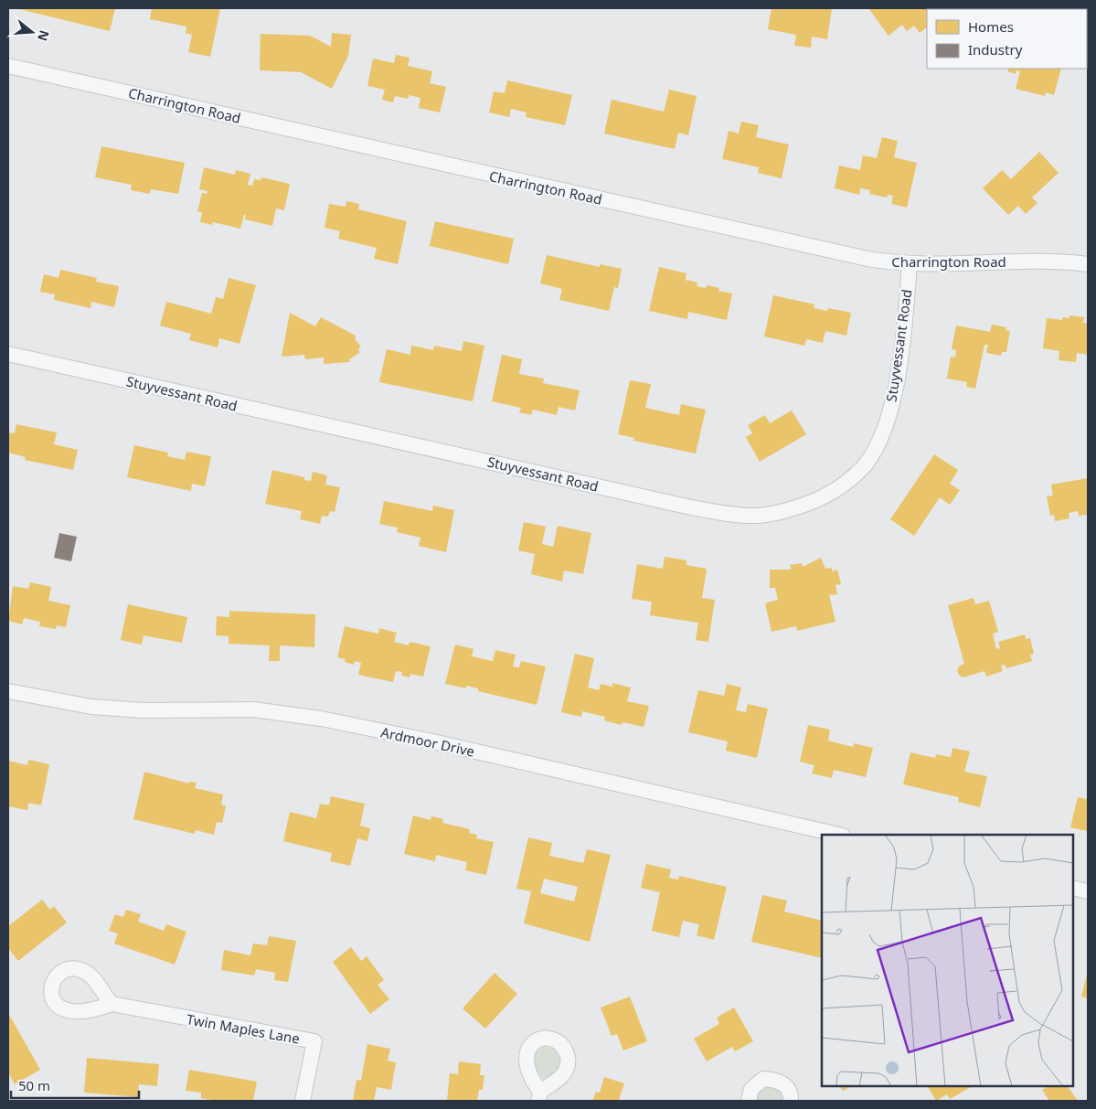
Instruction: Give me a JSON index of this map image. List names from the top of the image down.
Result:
{
  "streets": {
    "street": [
      "Charrington Road",
      "Stuyvessant Road",
      "Ardmoor Drive",
      "Twin Maples Lane"
    ]
  },
  "crossings": [
    ["Charrington Road", "Stuyvessant Road"]
  ],
  "legend": ["Homes", "Industry"],
  "scale_bar": "50 m",
  "north": "right"
}
